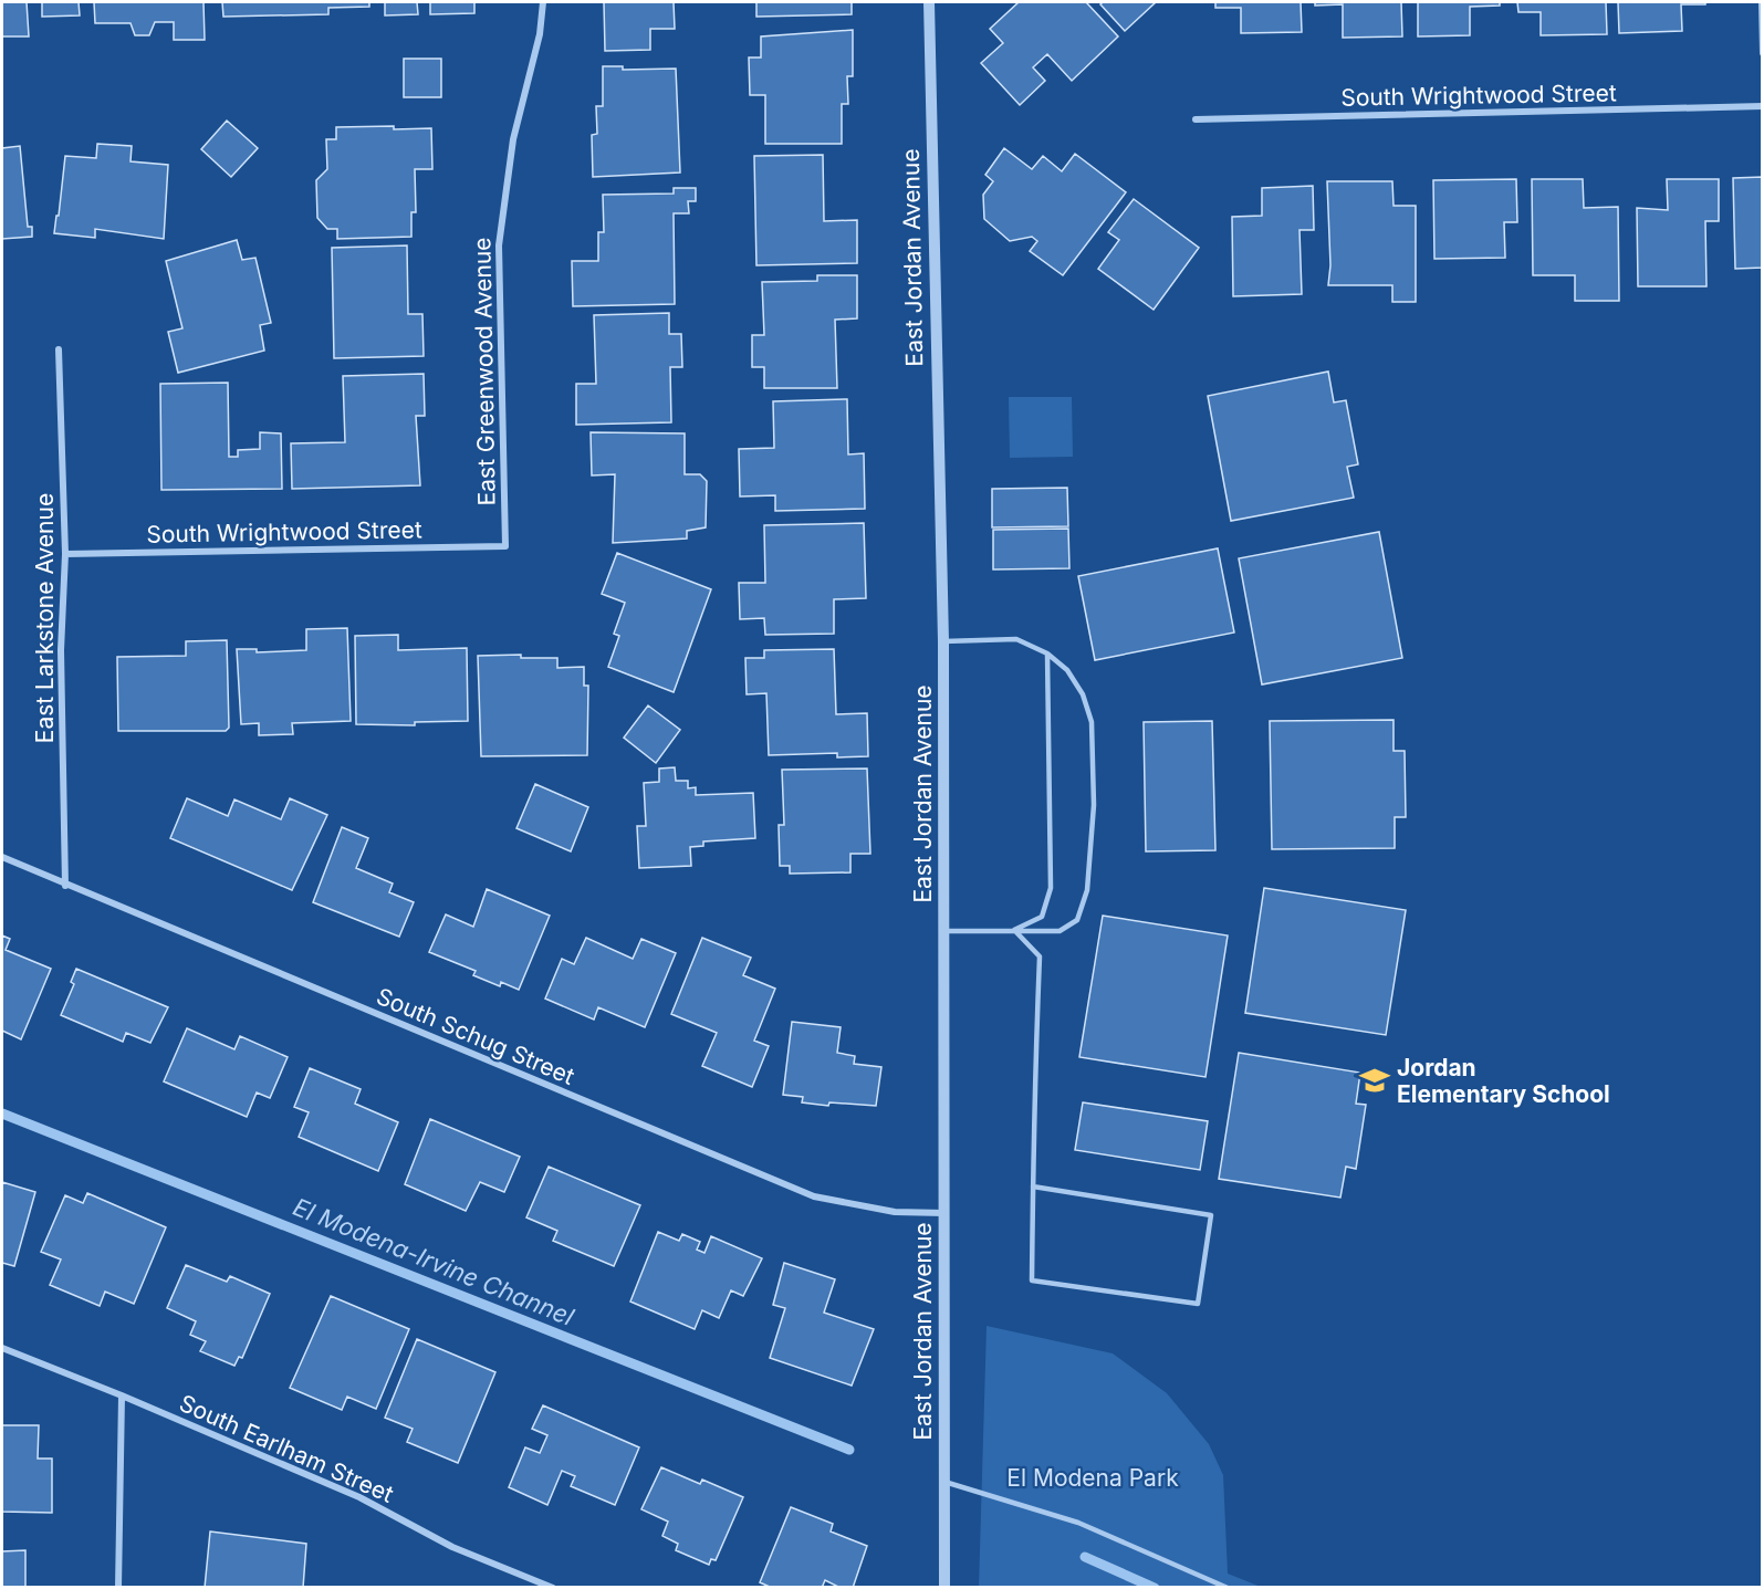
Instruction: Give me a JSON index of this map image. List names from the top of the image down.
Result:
{
  "streets": {
    "street": [
      "South Wrightwood Street",
      "East Jordan Avenue",
      "East Greenwood Avenue",
      "East Larkstone Avenue",
      "South Schug Street",
      "South Earlham Street"
    ]
  },
  "crossings": [
    ["South Wrightwood Street", "East Greenwood Avenue"],
    ["South Wrightwood Street", "East Larkstone Avenue"],
    ["East Jordan Avenue", "South Schug Street"],
    ["East Larkstone Avenue", "South Schug Street"]
  ],
  "water": ["El Modena-Irvine Channel"],
  "parks": ["El Modena Park"],
  "places": {
    "school or university": ["Jordan Elementary School"]
  }
}
